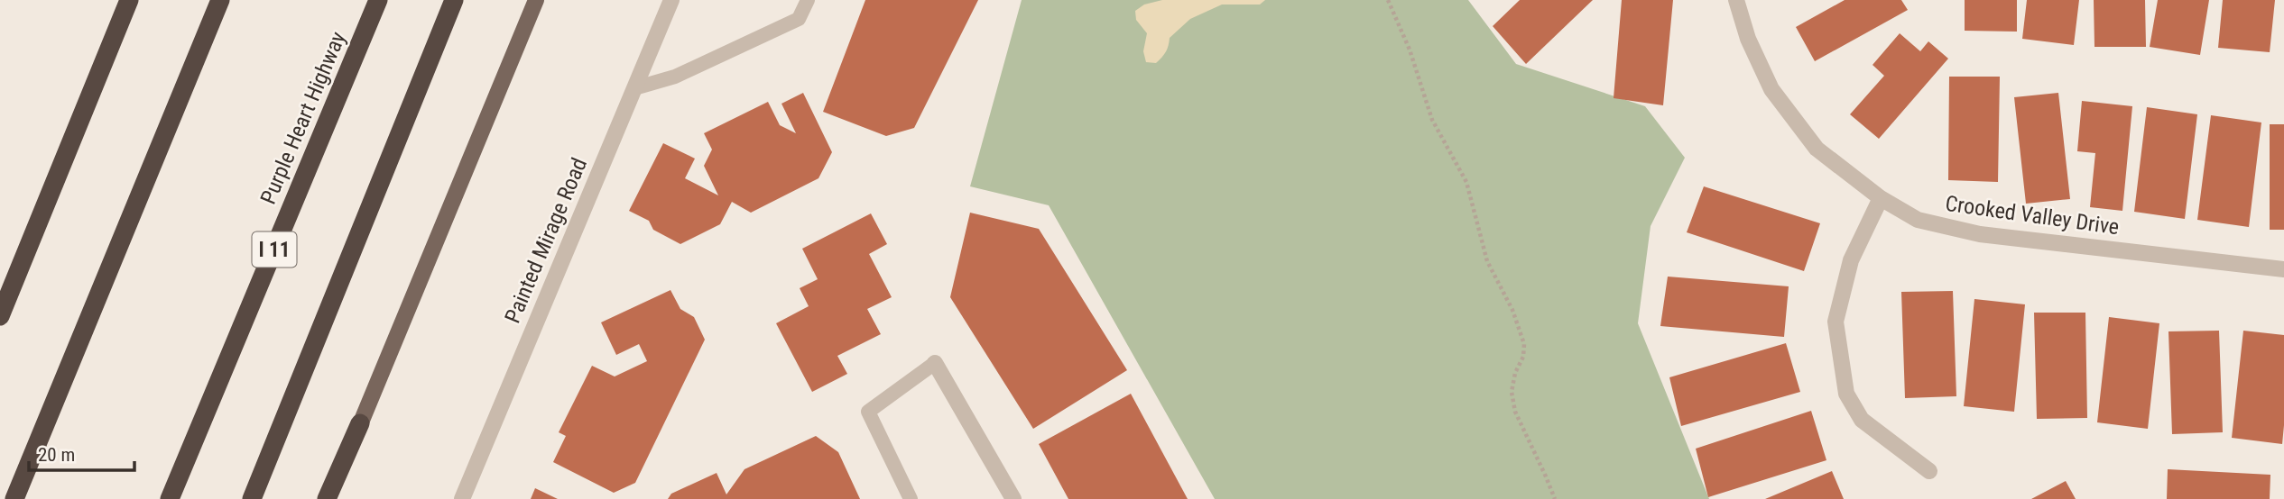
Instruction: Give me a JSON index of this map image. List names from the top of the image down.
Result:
{
  "streets": {
    "highway": ["Purple Heart Highway", "I 11"],
    "street": ["Crooked Valley Drive", "Painted Mirage Road"]
  },
  "scale_bar": "20 m"
}
